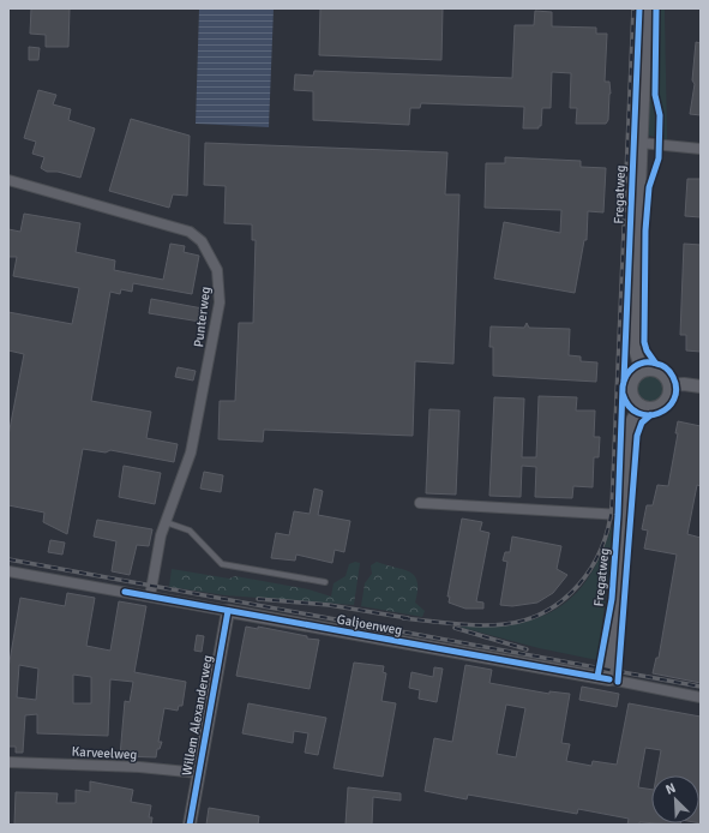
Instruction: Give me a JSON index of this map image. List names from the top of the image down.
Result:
{
  "streets": {
    "street": [
      "Fregatweg",
      "Punterweg",
      "Galjoenweg",
      "Willem Alexanderweg",
      "Karveelweg"
    ]
  },
  "crossings": [
    ["Fregatweg", "Galjoenweg"],
    ["Punterweg", "Galjoenweg"],
    ["Galjoenweg", "Willem Alexanderweg"],
    ["Willem Alexanderweg", "Karveelweg"]
  ],
  "north": "top left"
}
